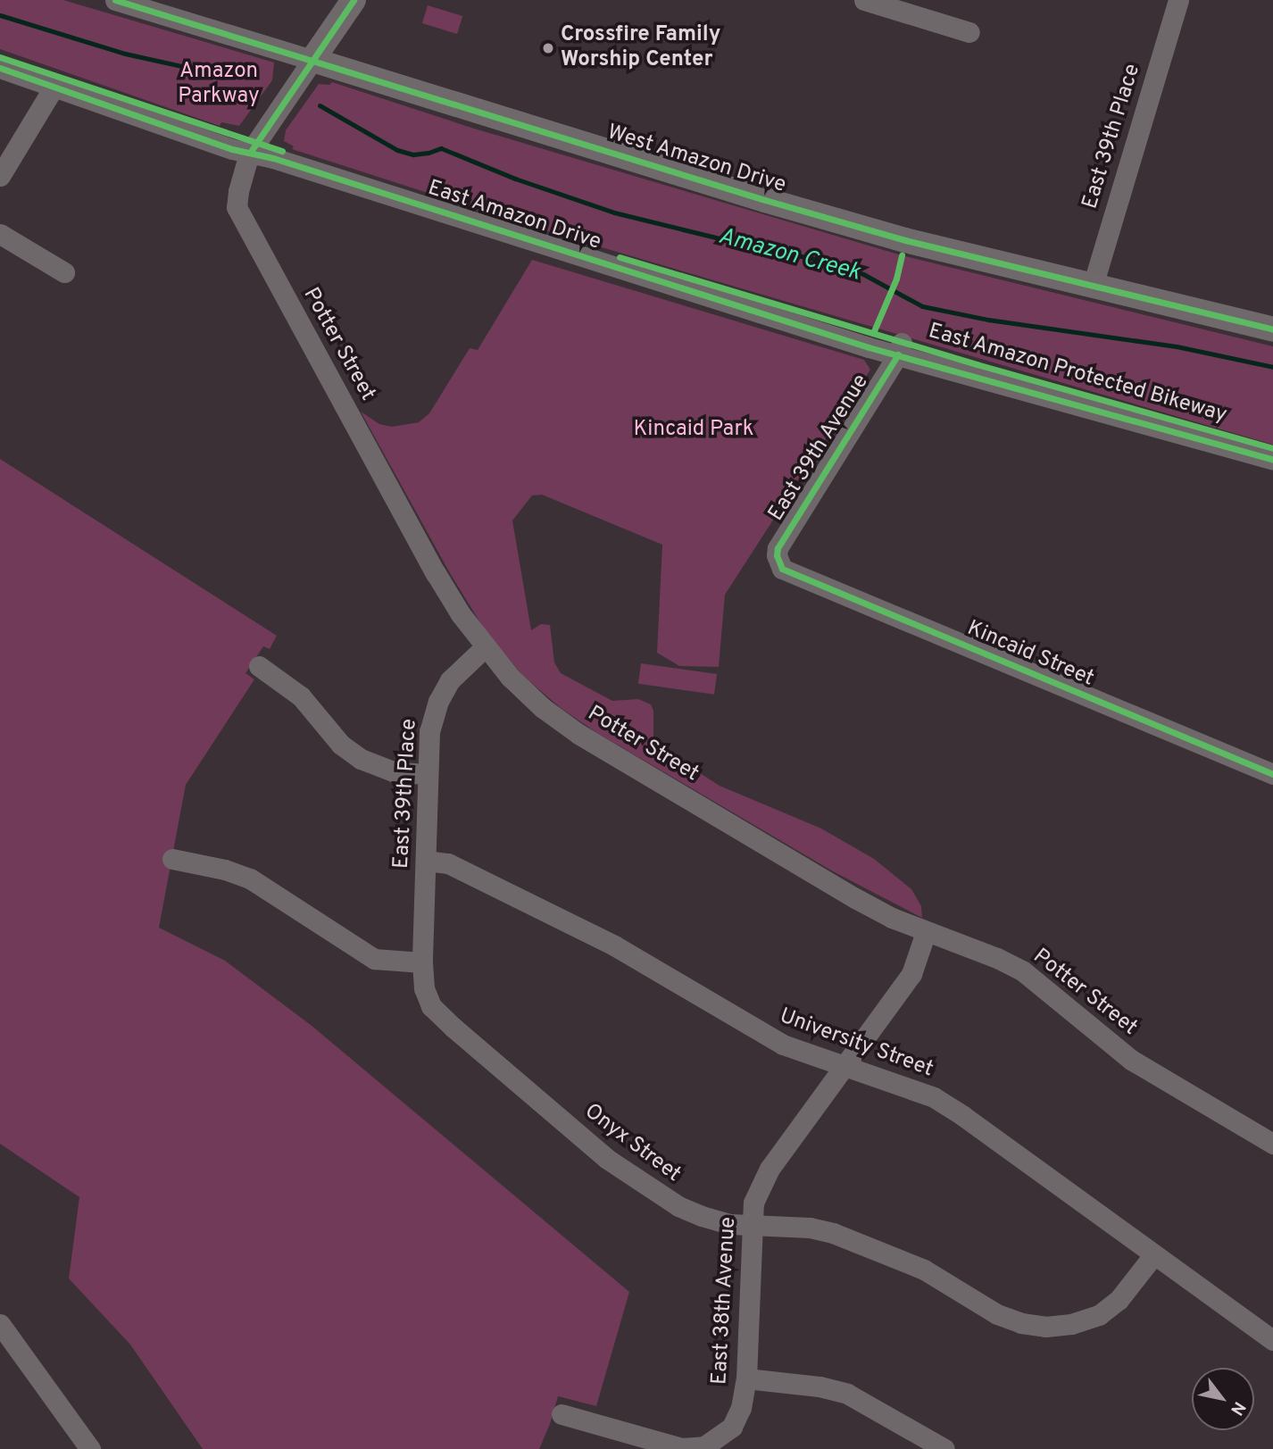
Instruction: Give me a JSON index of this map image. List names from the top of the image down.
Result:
{
  "streets": {
    "main road": ["West Amazon Drive"],
    "street": [
      "East 39th Place",
      "East Amazon Drive",
      "Potter Street",
      "East 39th Avenue",
      "Kincaid Street",
      "University Street",
      "Onyx Street",
      "East 38th Avenue"
    ],
    "cycle path": ["East Amazon Protected Bikeway"]
  },
  "crossings": [
    ["East 39th Place", "West Amazon Drive"],
    ["East 39th Place", "Potter Street"],
    ["East 39th Place", "University Street"],
    ["East 39th Place", "Onyx Street"],
    ["West Amazon Drive", "Potter Street"],
    ["East Amazon Drive", "Potter Street"],
    ["East Amazon Drive", "East 39th Avenue"],
    ["Potter Street", "East 38th Avenue"],
    ["East 39th Avenue", "Kincaid Street"],
    ["University Street", "Onyx Street"],
    ["University Street", "East 38th Avenue"],
    ["Onyx Street", "East 38th Avenue"]
  ],
  "water": ["Amazon Creek"],
  "parks": ["Amazon Parkway", "Kincaid Park"],
  "places": ["Crossfire Family Worship Center"],
  "north": "bottom right"
}
